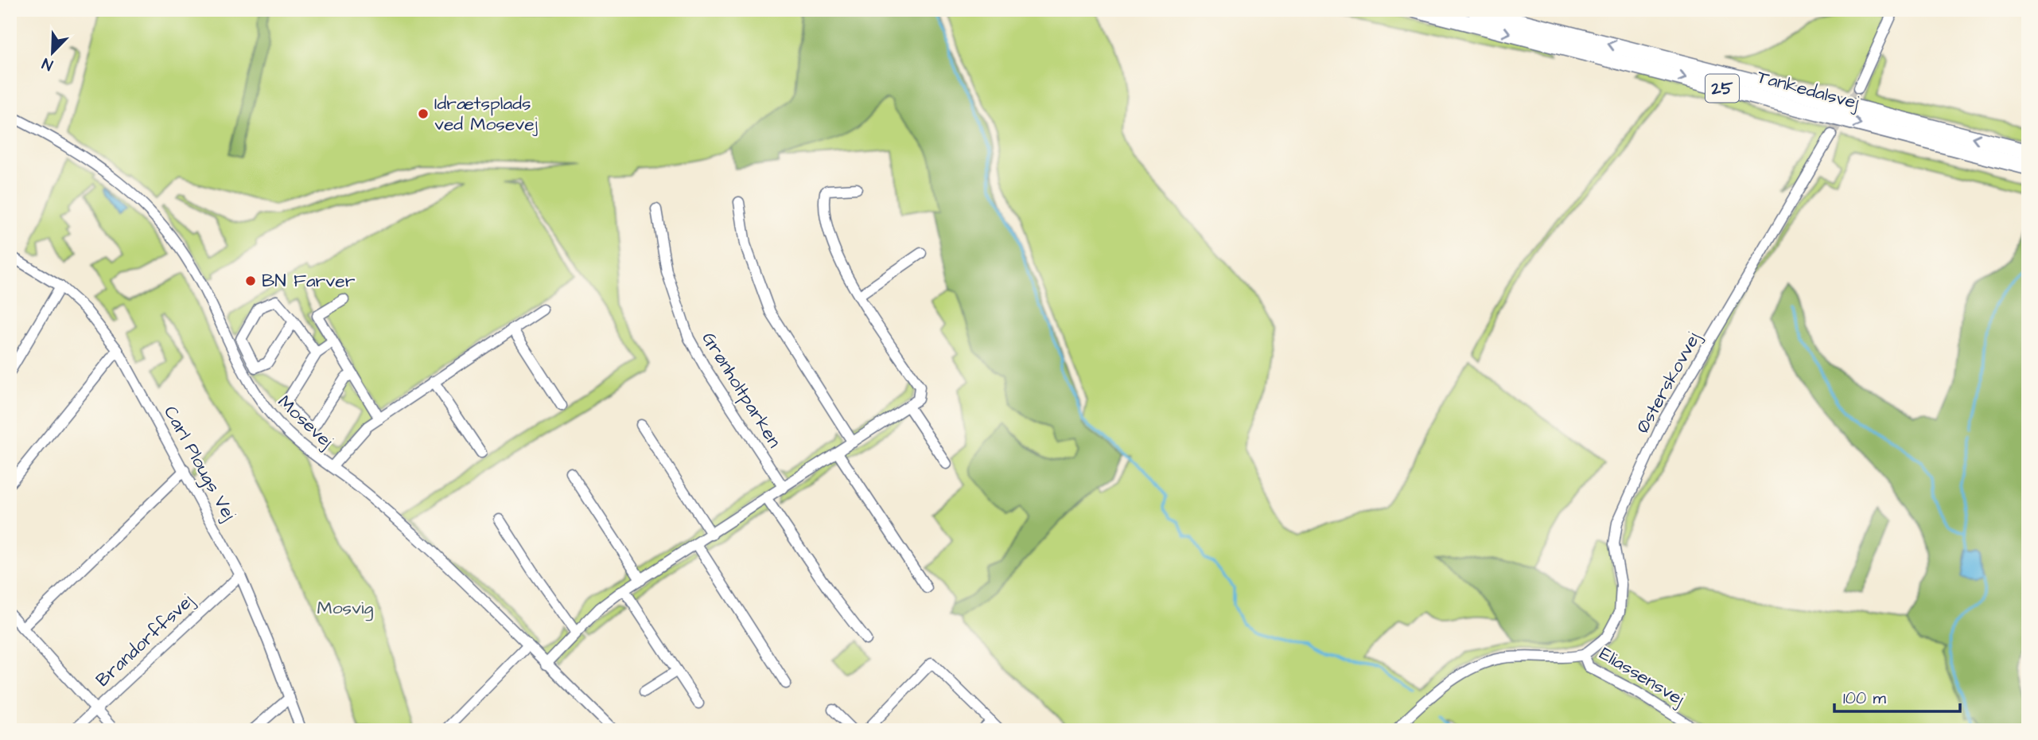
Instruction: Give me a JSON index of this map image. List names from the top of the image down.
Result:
{
  "streets": {
    "highway": ["25", "Tankedalsvej"],
    "street": [
      "Østerskovvej",
      "Grønholtparken",
      "Mosevej",
      "Carl Plougs Vej",
      "Brandorffsvej",
      "Eliassensvej"
    ]
  },
  "crossings": [
    ["Østerskovvej", "Eliassensvej"],
    ["Carl Plougs Vej", "Brandorffsvej"]
  ],
  "parks": ["Mosvig"],
  "places": ["Idrætsplads ved Mosevej", "BN Farver"],
  "scale_bar": "100 m",
  "north": "bottom left"
}
